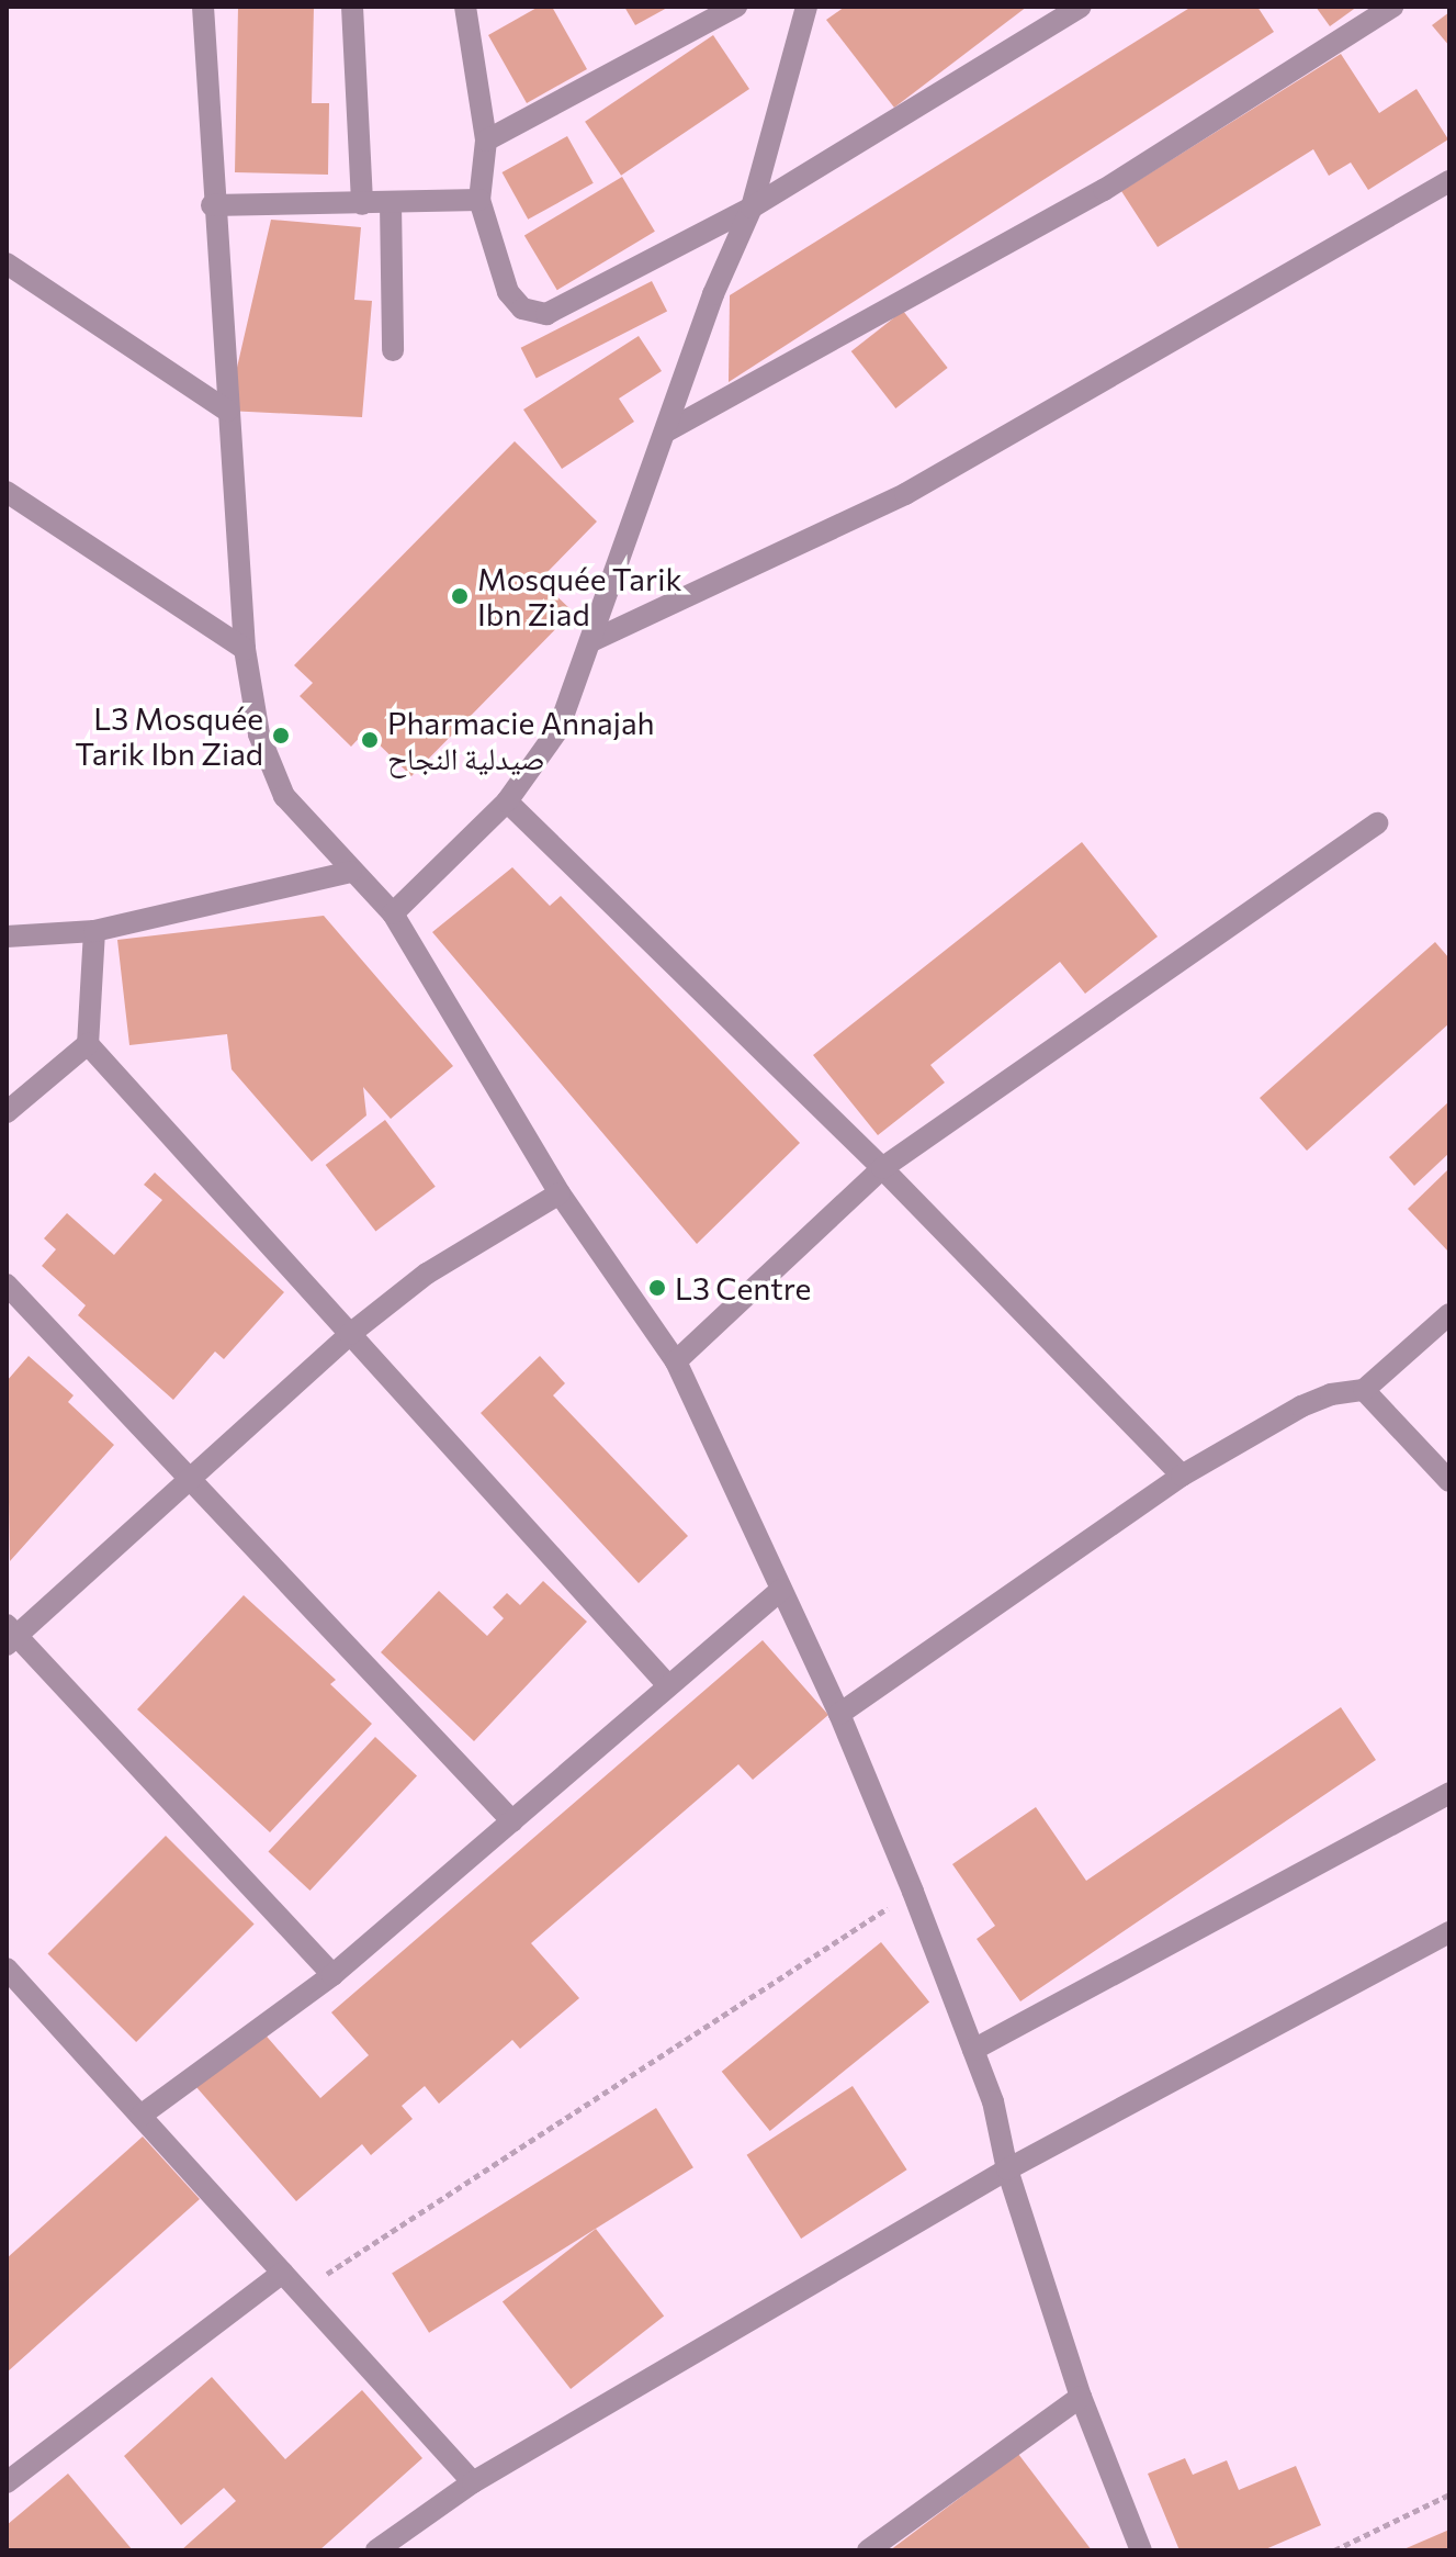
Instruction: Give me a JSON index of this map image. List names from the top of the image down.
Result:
{
  "places": [
    "Mosquée Tarik Ibn Ziad",
    "L3 Mosquée Tarik Ibn Ziad",
    "Pharmacie Annajah صيدلية النجاح",
    "L3 Centre"
  ]
}
